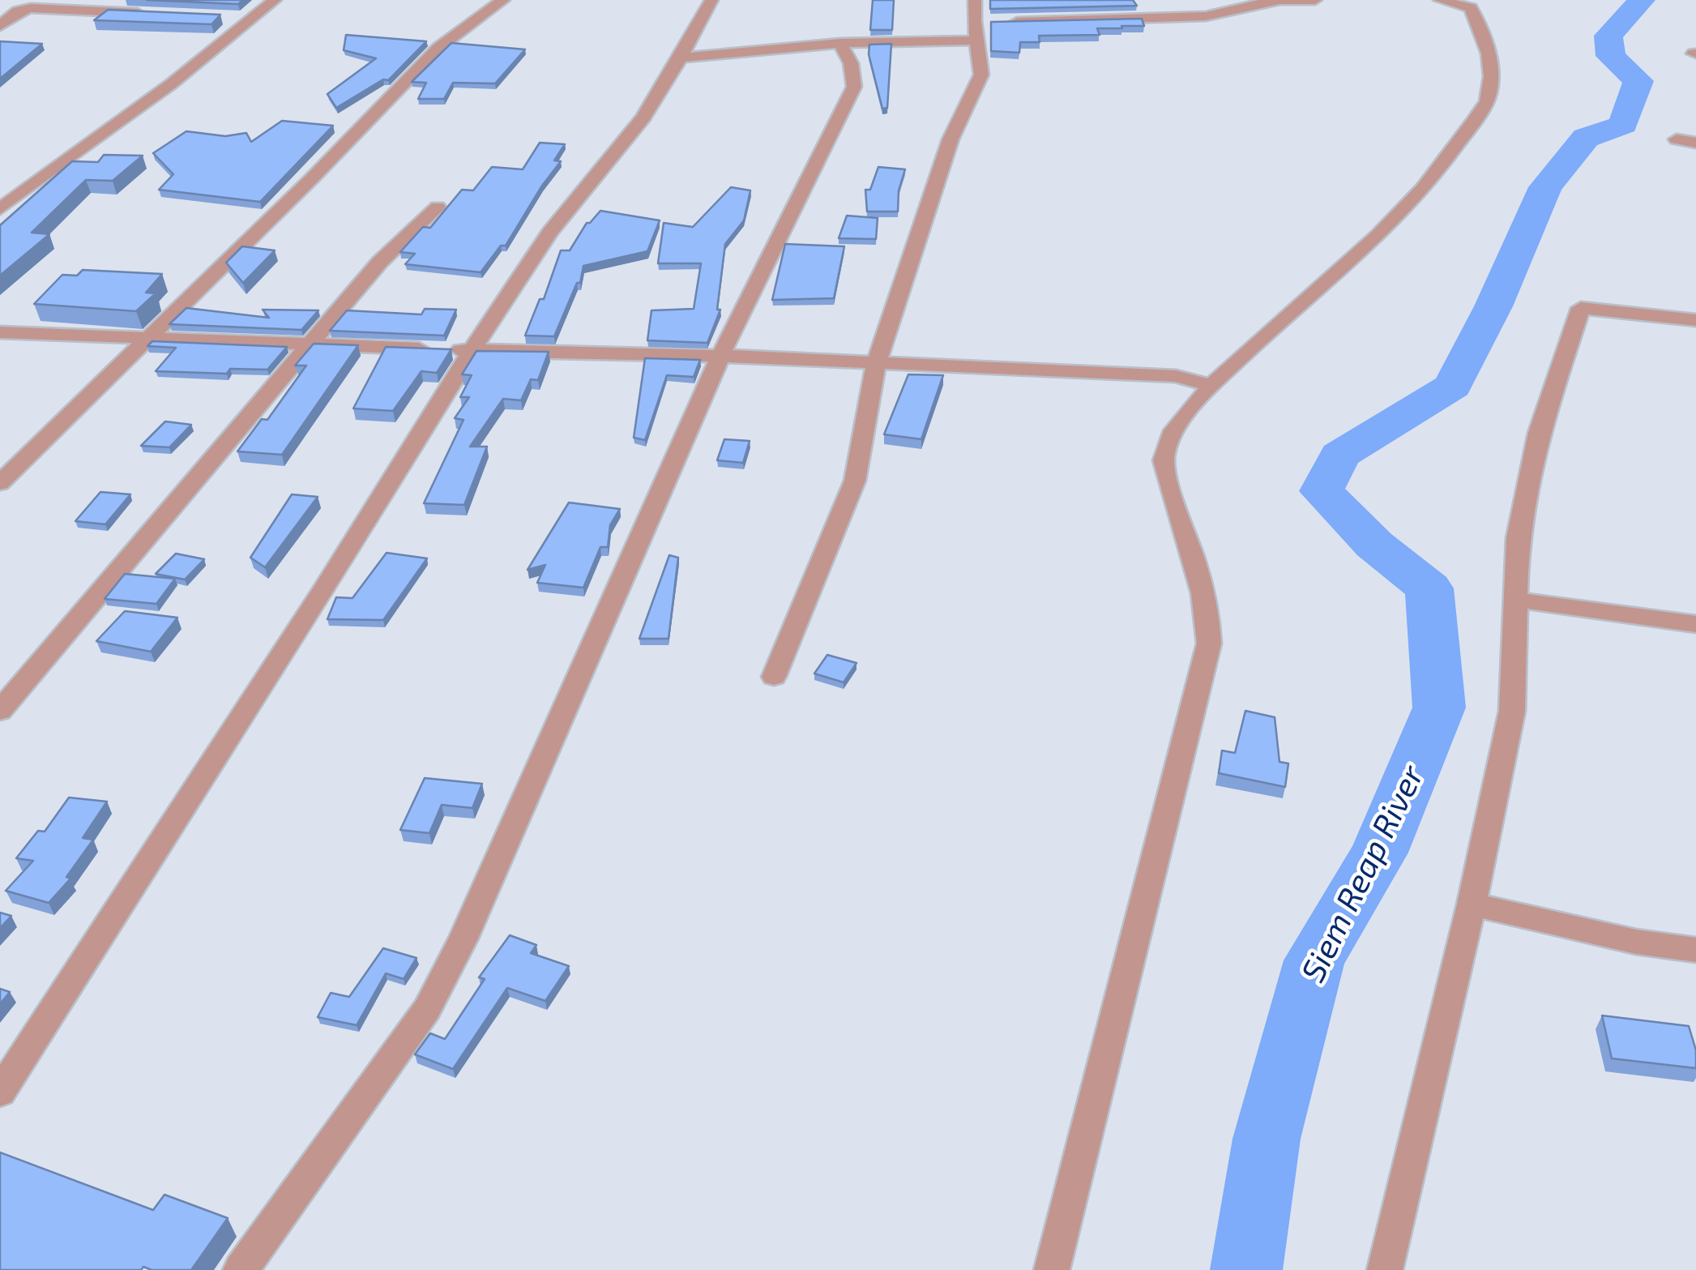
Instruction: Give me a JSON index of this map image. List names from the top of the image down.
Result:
{
  "water": ["Siem Reap River"]
}
